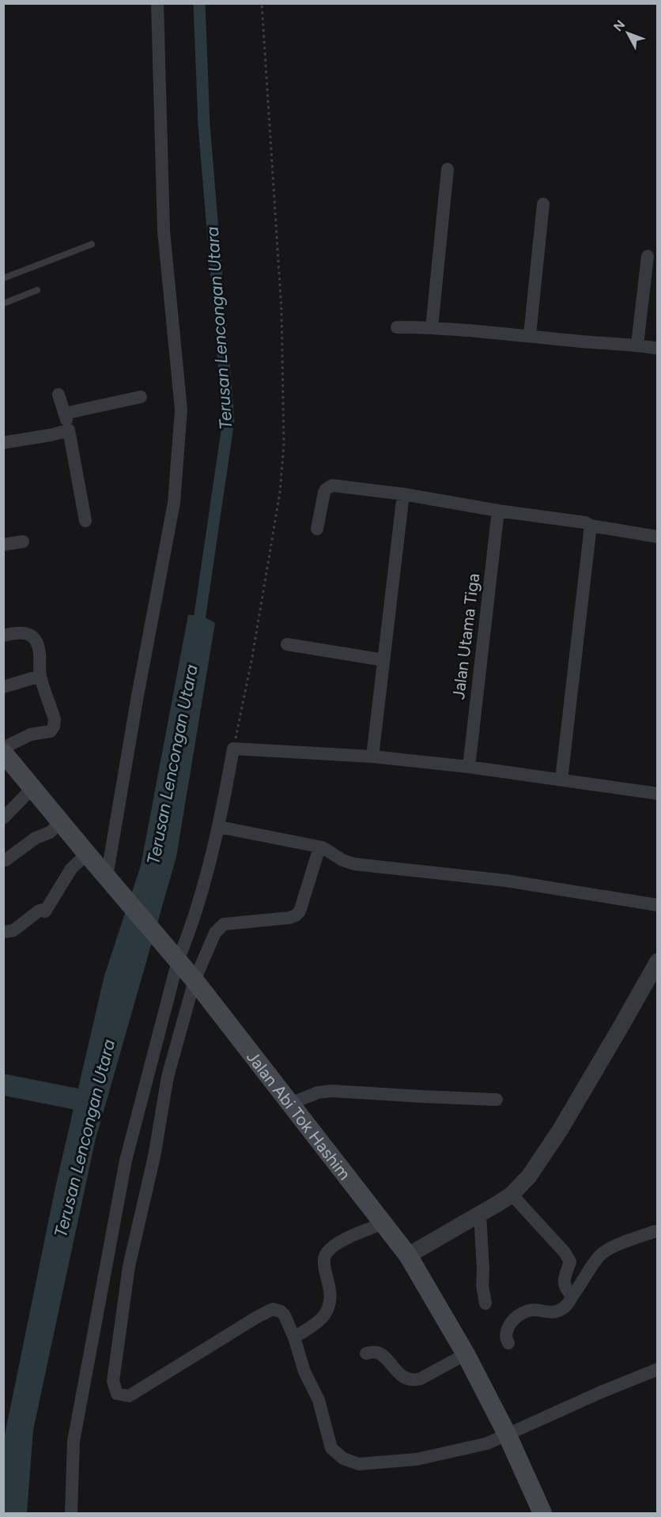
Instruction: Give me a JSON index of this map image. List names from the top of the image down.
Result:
{
  "streets": {
    "main road": ["Jalan Abi Tok Hashim"],
    "street": ["Jalan Utama Tiga"]
  },
  "water": ["Terusan Lencongan Utara"],
  "north": "top left"
}
